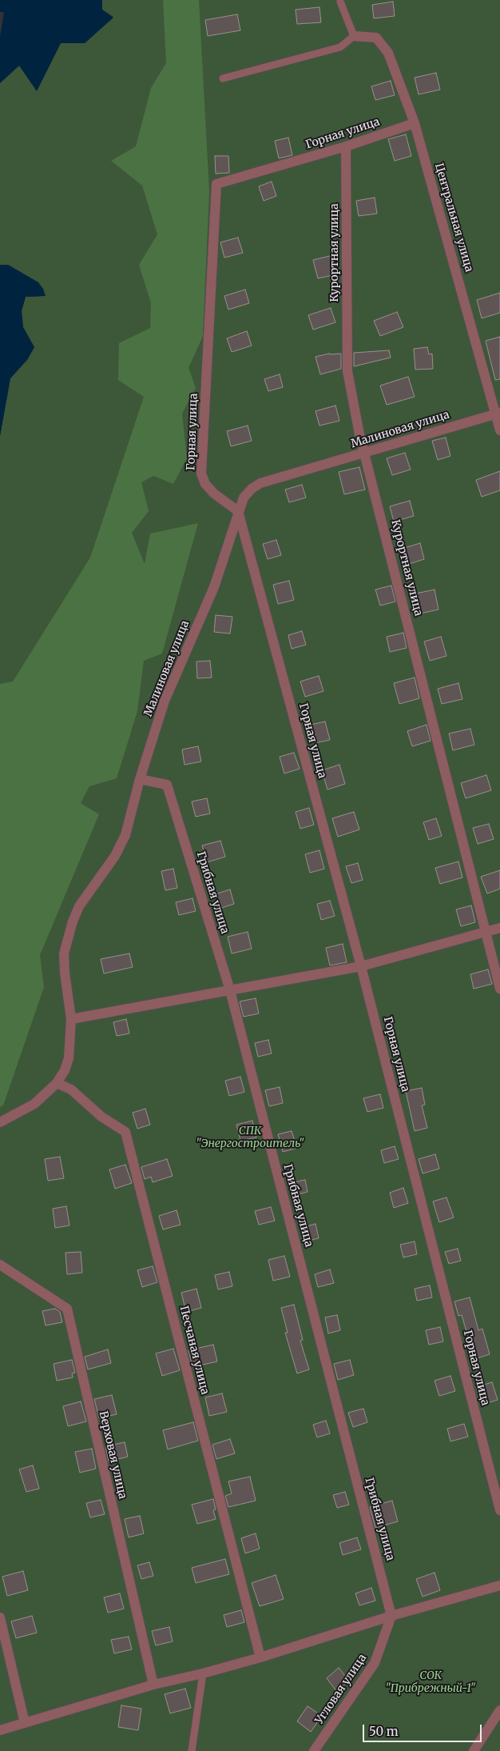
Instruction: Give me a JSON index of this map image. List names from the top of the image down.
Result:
{
  "streets": {
    "street": [
      "Горная улица",
      "Центральная улица",
      "Курортная улица",
      "Малиновая улица",
      "Грибная улица",
      "Песчаная улица",
      "Верховая улица",
      "Угловая улица"
    ]
  },
  "crossings": [
    ["Горная улица", "Центральная улица"],
    ["Горная улица", "Курортная улица"],
    ["Горная улица", "Малиновая улица"],
    ["Центральная улица", "Малиновая улица"],
    ["Курортная улица", "Малиновая улица"],
    ["Малиновая улица", "Грибная улица"],
    ["Малиновая улица", "Песчаная улица"],
    ["Грибная улица", "Угловая улица"]
  ],
  "parks": ["СПК \"Энергостроитель\"", "СОК \"Прибрежный-1\""],
  "scale_bar": "50 m"
}
